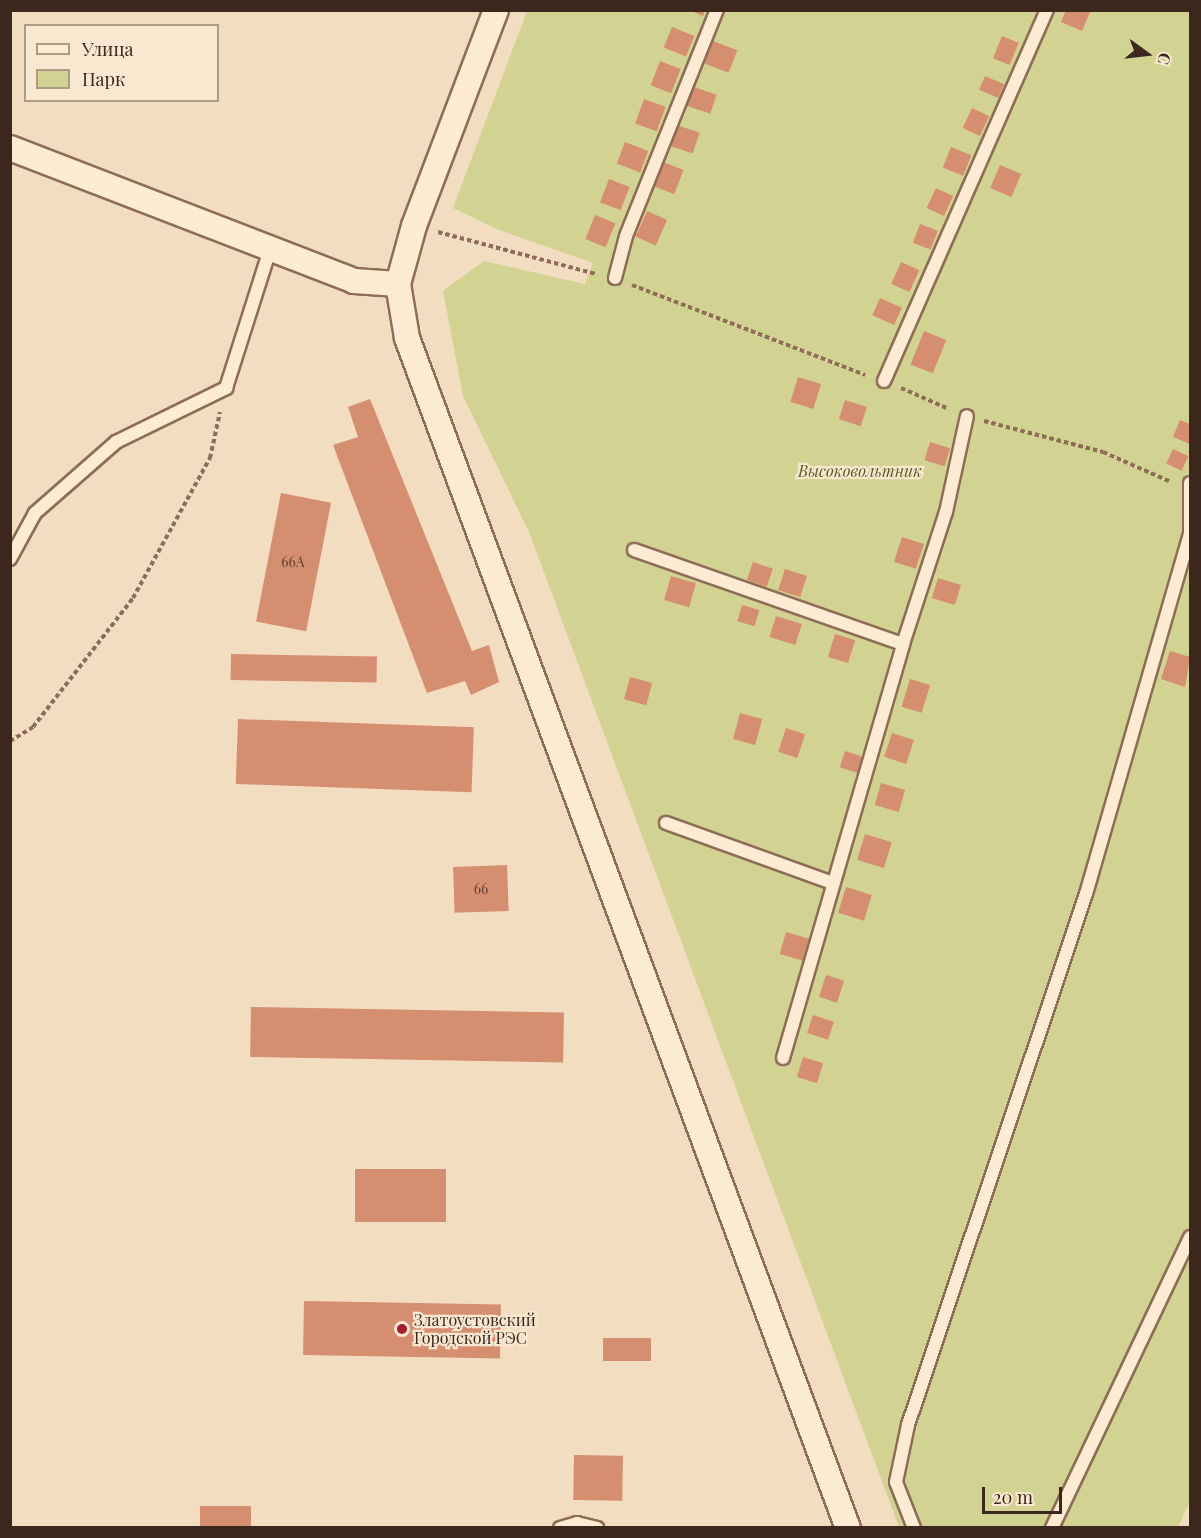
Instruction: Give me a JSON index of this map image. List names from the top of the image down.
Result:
{
  "parks": ["Высоковольтник"],
  "places": ["Златоустовский Городской РЭС"],
  "house_numbers": ["66А", "66"],
  "legend": ["Улица", "Парк"],
  "scale_bar": "20 m",
  "north": "right"
}
